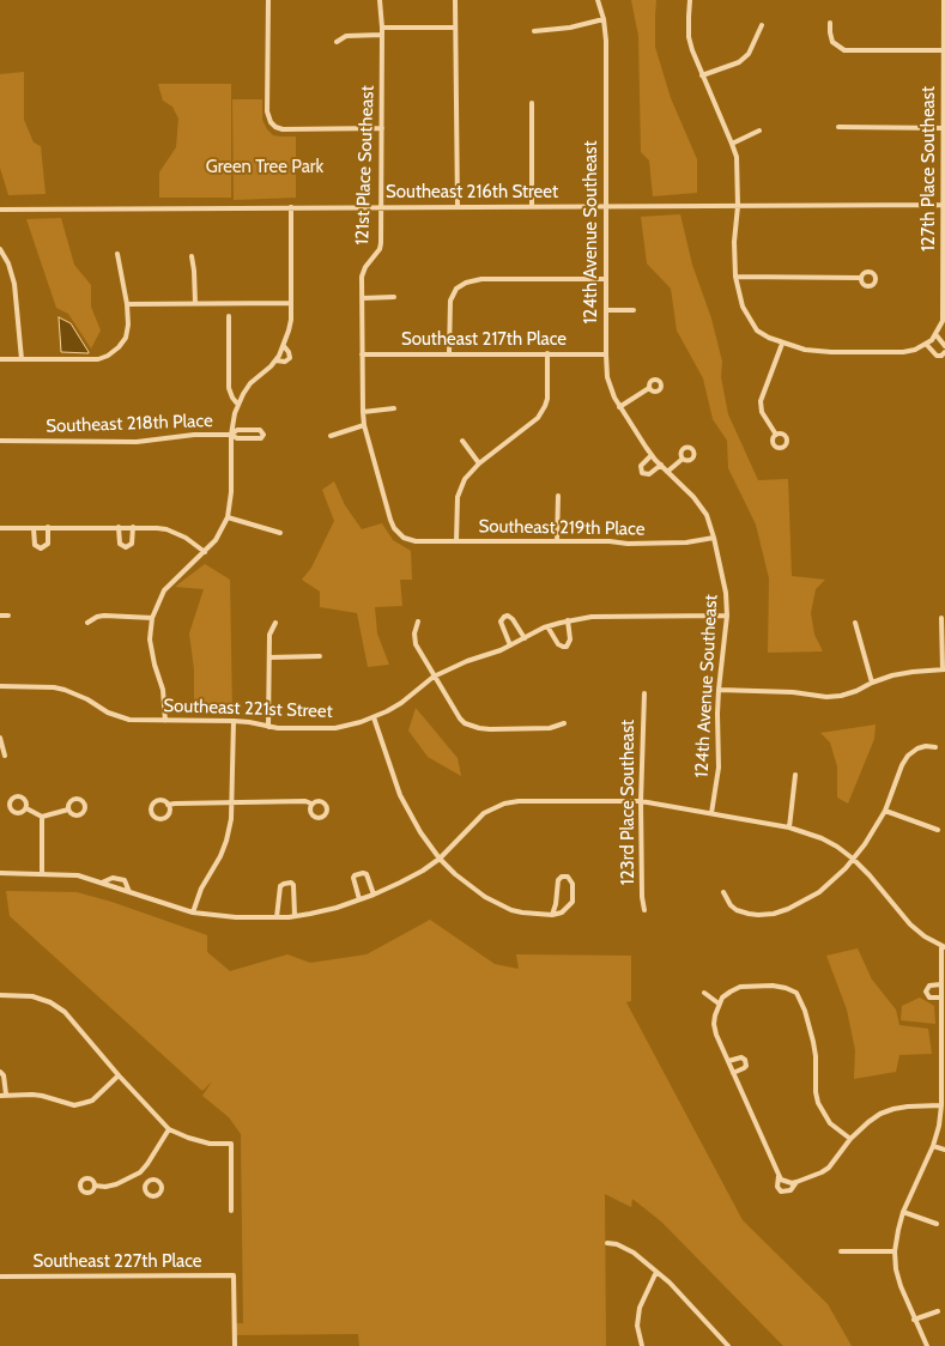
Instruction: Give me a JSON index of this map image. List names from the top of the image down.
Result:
{
  "streets": {
    "street": [
      "121st Place Southeast",
      "127th Place Southeast",
      "Southeast 216th Street",
      "124th Avenue Southeast",
      "Southeast 217th Place",
      "Southeast 218th Place",
      "Southeast 219th Place",
      "Southeast 221st Street",
      "123rd Place Southeast",
      "Southeast 227th Place"
    ]
  },
  "crossings": [
    ["121st Place Southeast", "Southeast 216th Street"],
    ["121st Place Southeast", "Southeast 217th Place"],
    ["121st Place Southeast", "Southeast 219th Place"],
    ["127th Place Southeast", "Southeast 216th Street"],
    ["Southeast 216th Street", "124th Avenue Southeast"],
    ["124th Avenue Southeast", "Southeast 217th Place"],
    ["124th Avenue Southeast", "Southeast 219th Place"],
    ["124th Avenue Southeast", "Southeast 221st Street"]
  ],
  "parks": ["Green Tree Park"]
}
